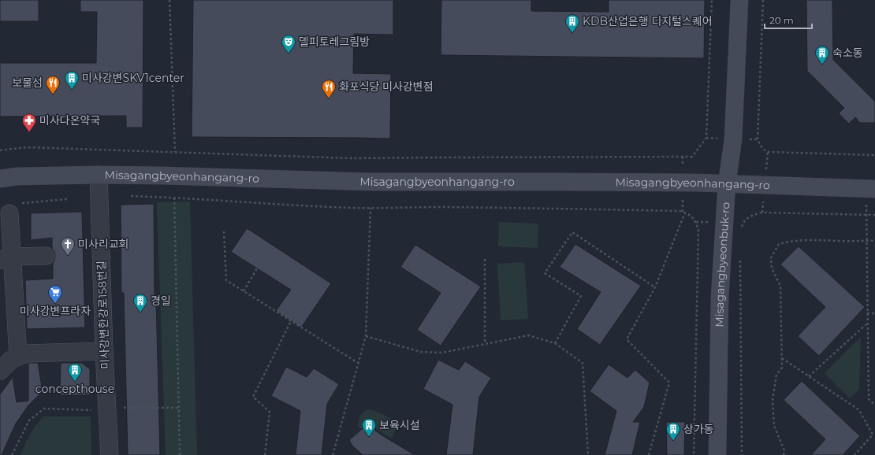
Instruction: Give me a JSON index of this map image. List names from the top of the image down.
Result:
{
  "streets": {
    "street": ["Misagangbyeonhangang-ro", "Misagangbyeonbuk-ro", "미사강변한강로158번길"]
  },
  "crossings": [
    ["Misagangbyeonhangang-ro", "Misagangbyeonbuk-ro"],
    ["Misagangbyeonhangang-ro", "미사강변한강로158번길"]
  ],
  "places": {
    "building": [
      "KDB산업은행 디지털스퀘어",
      "숙소동",
      "미사강변SKV1center",
      "경일",
      "concepthouse",
      "보육시설",
      "상가동"
    ],
    "theatre": ["델피토레그림방"],
    "restaurant": ["보물섬", "화포식당 미사강변점"],
    "pharmacy": ["미사다온약국"],
    "church": ["미사리교회"],
    "supermarket": ["미사강변프라자"]
  },
  "scale_bar": "20 m"
}
